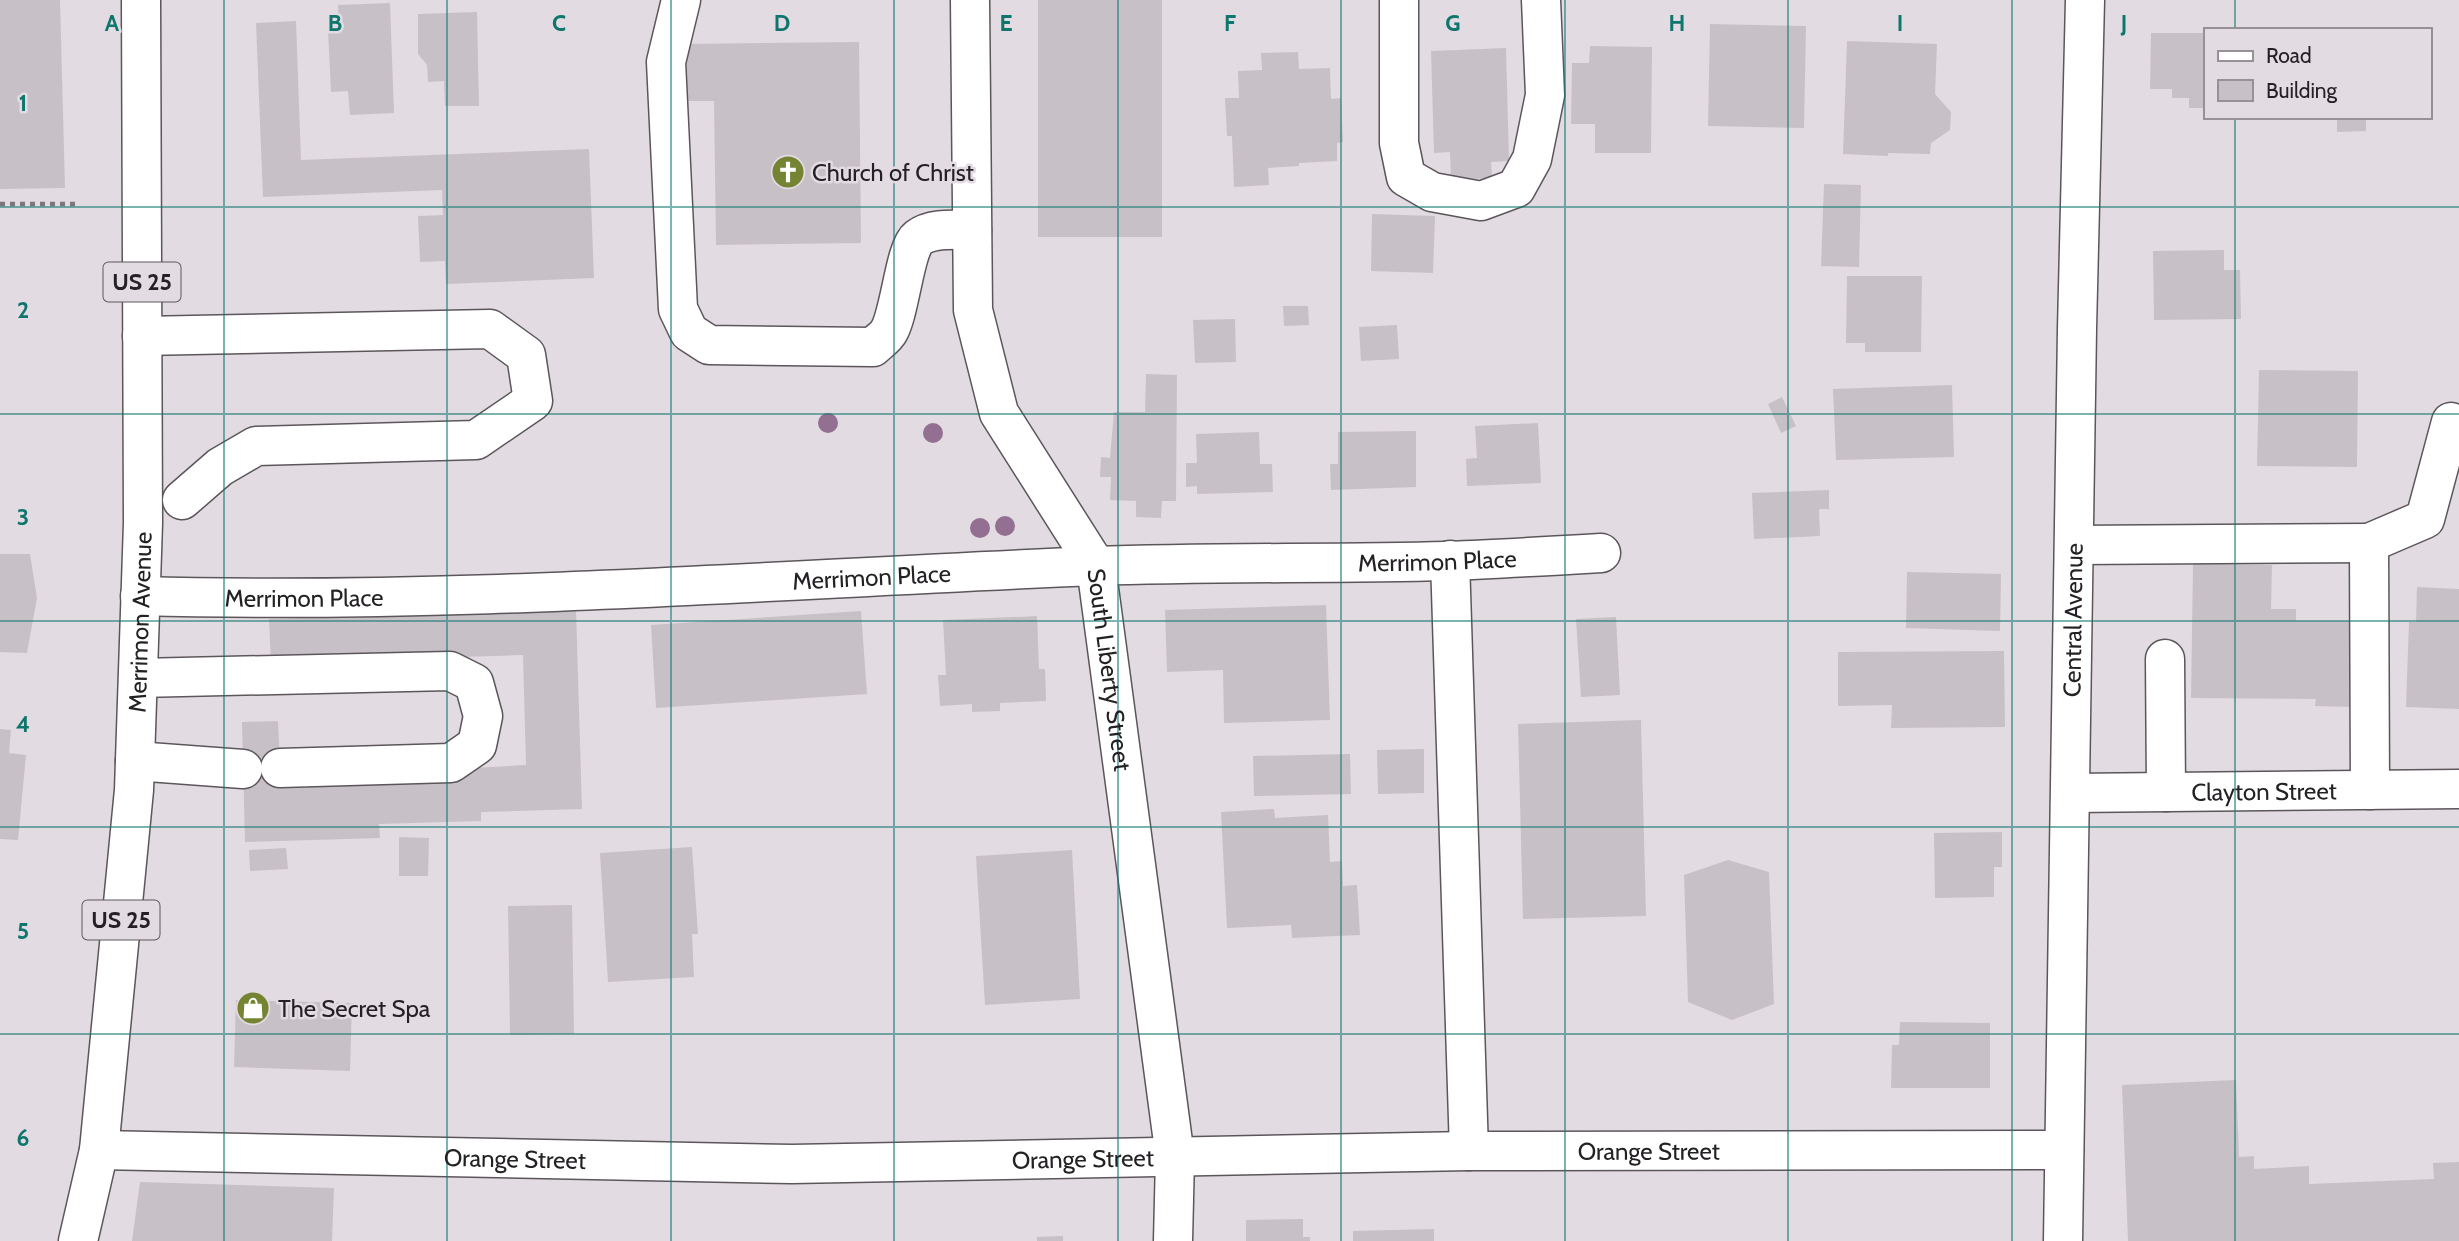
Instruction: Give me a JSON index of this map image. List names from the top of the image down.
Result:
{
  "streets": {
    "street": [
      "US 25",
      "Merrimon Place",
      "Central Avenue",
      "Merrimon Avenue",
      "South Liberty Street",
      "Clayton Street",
      "Orange Street"
    ]
  },
  "crossings": [
    ["Merrimon Place", "Merrimon Avenue"],
    ["Merrimon Place", "South Liberty Street"],
    ["Central Avenue", "Clayton Street"],
    ["Central Avenue", "Orange Street"],
    ["Merrimon Avenue", "Orange Street"],
    ["South Liberty Street", "Orange Street"]
  ],
  "places": {
    "church": ["Church of Christ"],
    "shop": ["The Secret Spa"]
  },
  "legend": ["Road", "Building"],
  "grid": {
    "columns": [
      "A",
      "B",
      "C",
      "D",
      "E",
      "F",
      "G",
      "H",
      "I",
      "J"
    ],
    "rows": [
      "1",
      "2",
      "3",
      "4",
      "5",
      "6"
    ]
  }
}
